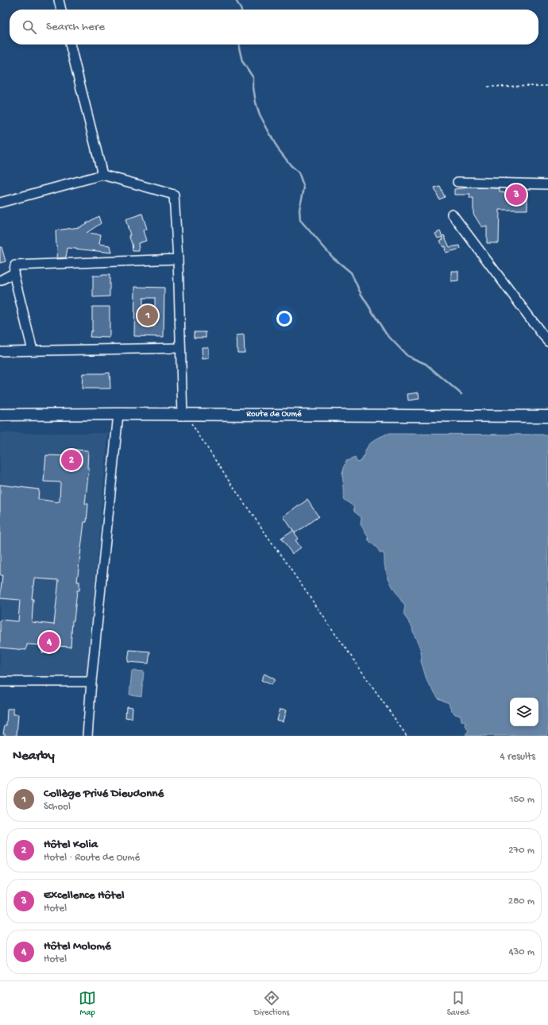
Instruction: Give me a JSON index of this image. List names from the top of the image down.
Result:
{
  "streets": {
    "main road": ["Route de Oumé"]
  },
  "page": {
    "search": "Search here",
    "pins": [
      "3",
      "1",
      "2",
      "4"
    ],
    "heading": ["Nearby", "4 results"],
    "list": [
      {
        "mark": "1",
        "name": "Collège Privé Dieudonné",
        "note": "School",
        "value": "150 m"
      },
      {
        "mark": "2",
        "name": "Hôtel Kolia",
        "note": "Hotel · Route de Oumé",
        "value": "270 m"
      },
      {
        "mark": "3",
        "name": "Excellence Hôtel",
        "note": "Hotel",
        "value": "280 m"
      },
      {
        "mark": "4",
        "name": "Hôtel Molomé",
        "note": "Hotel",
        "value": "430 m"
      }
    ],
    "nav": ["Map", "Directions", "Saved"]
  }
}
